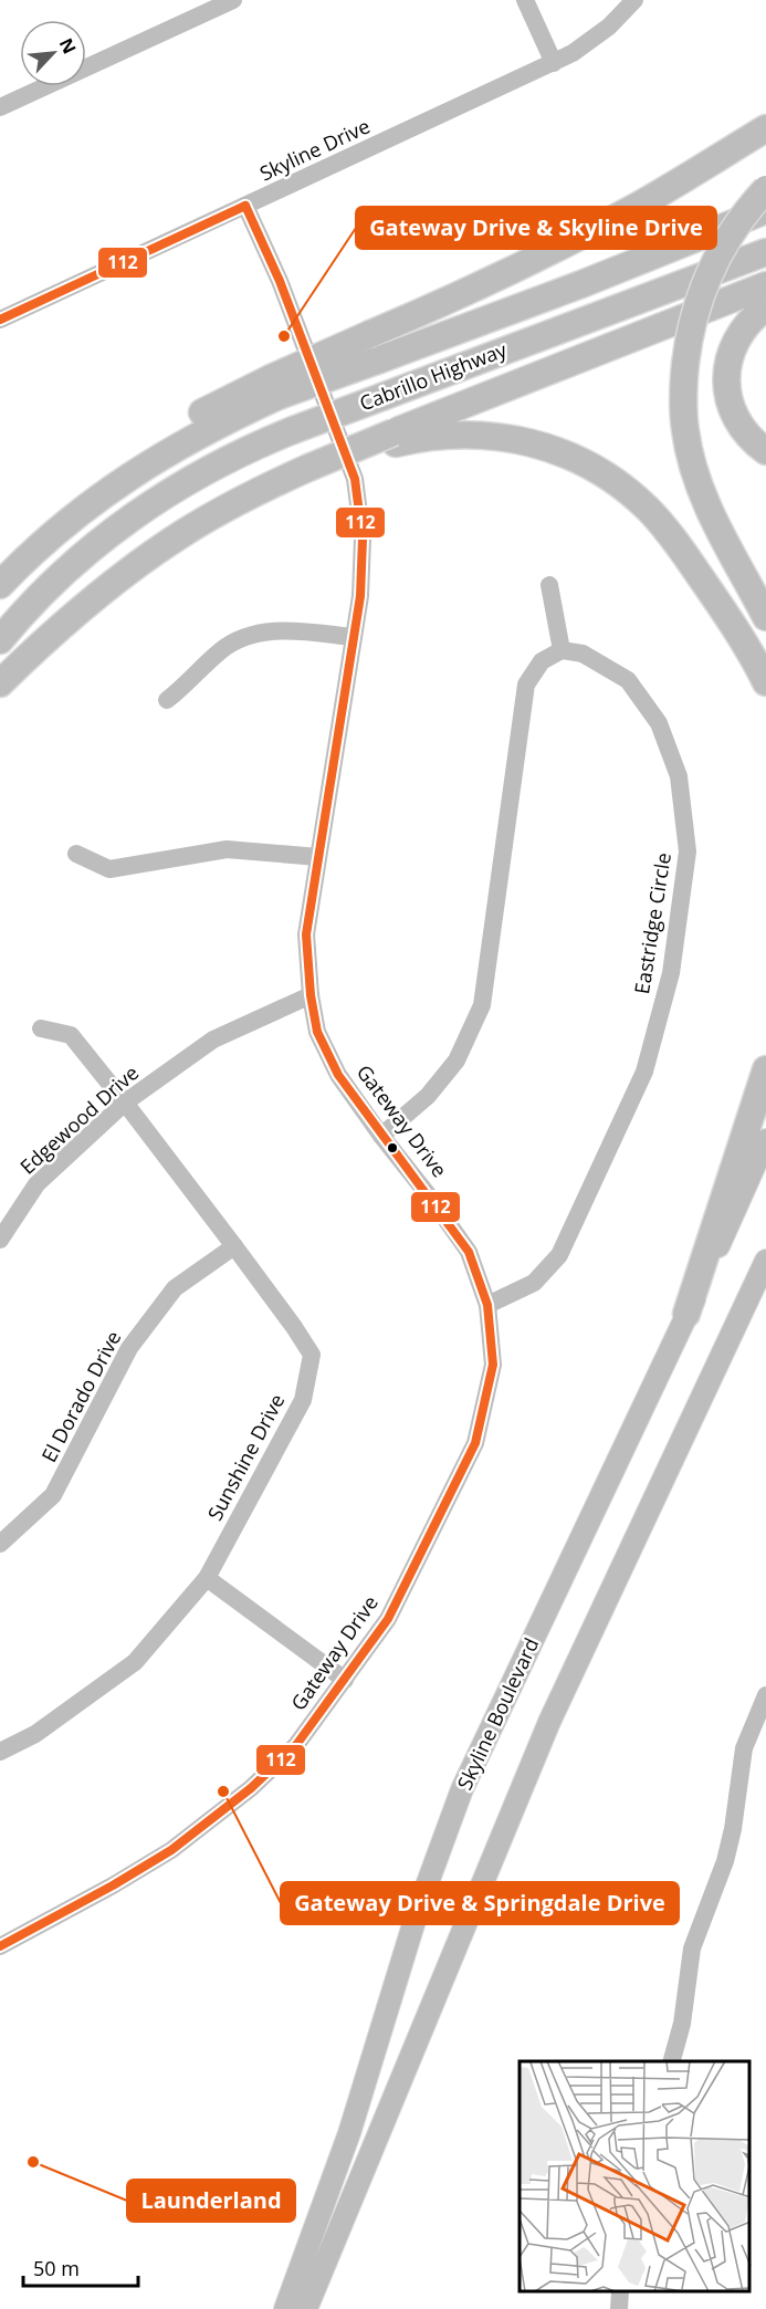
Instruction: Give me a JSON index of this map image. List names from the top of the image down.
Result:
{
  "streets": {
    "highway": ["Cabrillo Highway"],
    "main road": ["Skyline Boulevard"],
    "street": [
      "Skyline Drive",
      "Eastridge Circle",
      "Edgewood Drive",
      "Gateway Drive",
      "El Dorado Drive",
      "Sunshine Drive"
    ]
  },
  "crossings": [
    ["Skyline Drive", "Gateway Drive"],
    ["Eastridge Circle", "Gateway Drive"],
    ["Edgewood Drive", "Gateway Drive"],
    ["Edgewood Drive", "Sunshine Drive"],
    ["El Dorado Drive", "Sunshine Drive"]
  ],
  "places": ["Gateway Drive & Skyline Drive", "Gateway Drive & Springdale Drive", "Launderland"],
  "lines": ["transit line 112"],
  "scale_bar": "50 m",
  "north": "top right"
}
